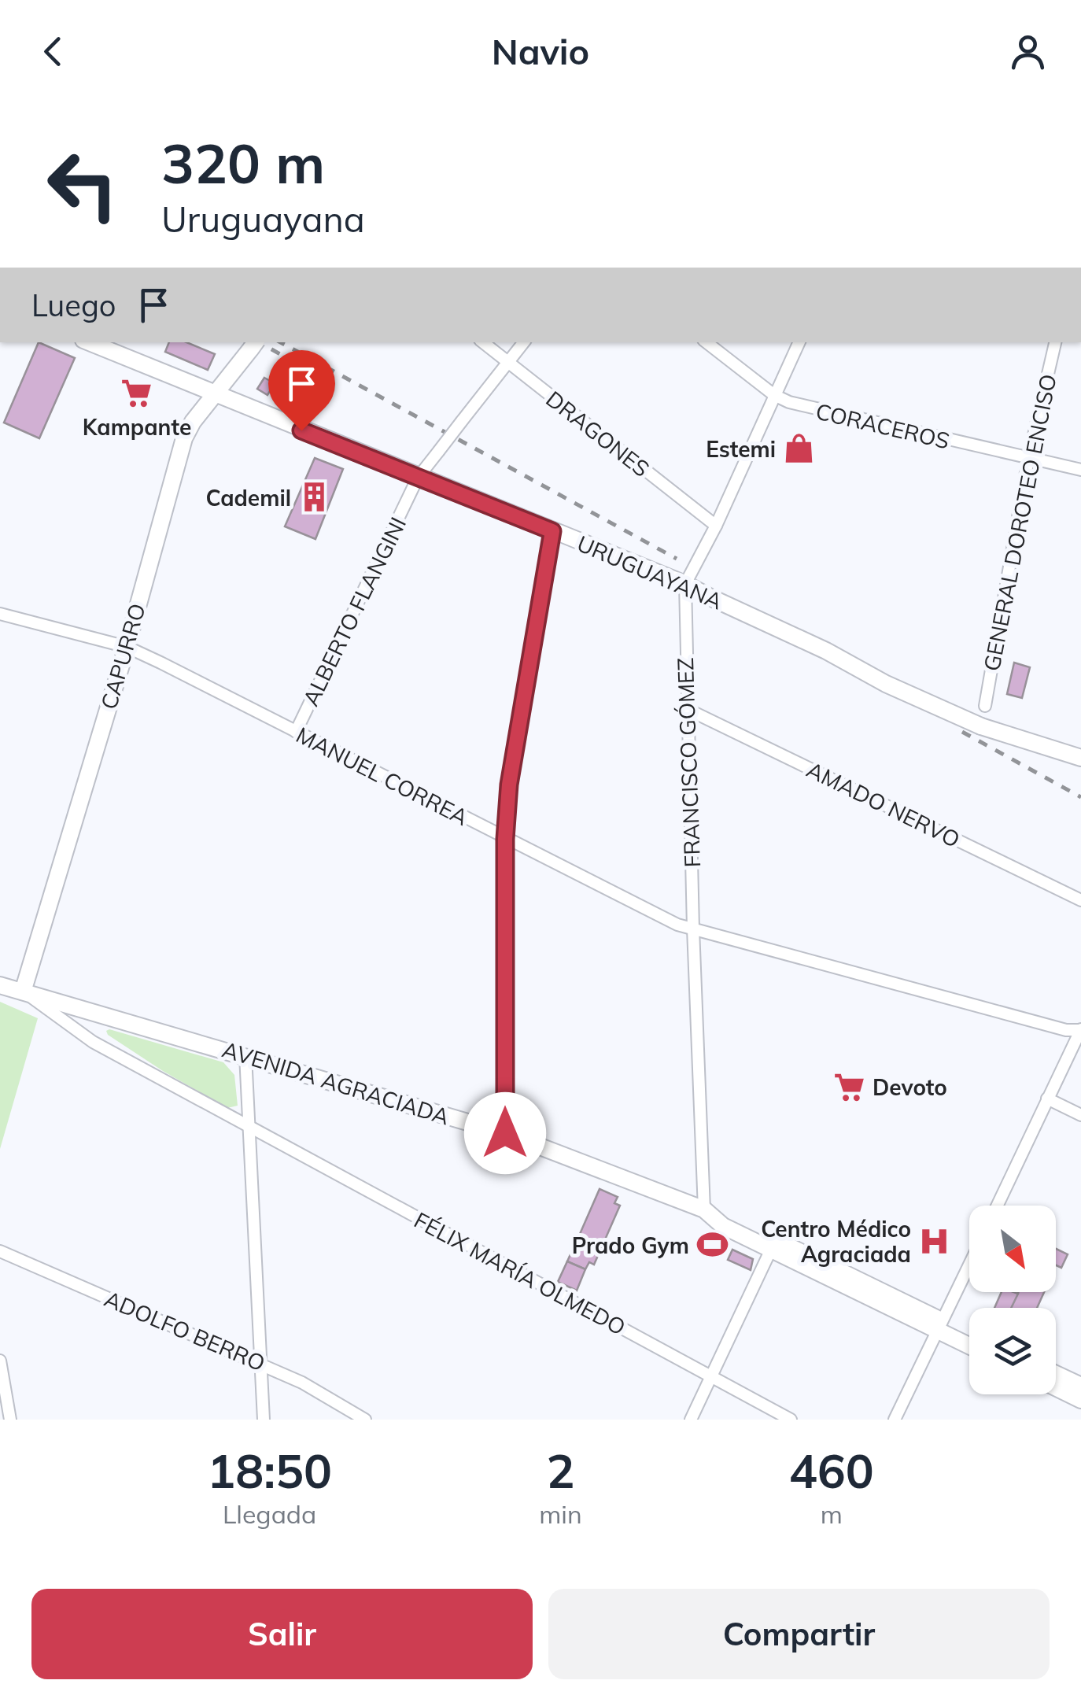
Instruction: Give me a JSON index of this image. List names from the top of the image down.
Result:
{
  "streets": {
    "street": [
      "CORACEROS",
      "DRAGONES",
      "GENERAL DOROTEO ENCISO",
      "URUGUAYANA",
      "ALBERTO FLANGINI",
      "CAPURRO",
      "FRANCISCO GÓMEZ",
      "MANUEL CORREA",
      "AMADO NERVO",
      "AVENIDA AGRACIADA",
      "FÉLIX MARÍA OLMEDO",
      "ADOLFO BERRO"
    ]
  },
  "crossings": [
    ["CORACEROS", "GENERAL DOROTEO ENCISO"],
    ["CORACEROS", "FRANCISCO GÓMEZ"],
    ["DRAGONES", "ALBERTO FLANGINI"],
    ["DRAGONES", "FRANCISCO GÓMEZ"],
    ["URUGUAYANA", "ALBERTO FLANGINI"],
    ["URUGUAYANA", "CAPURRO"],
    ["URUGUAYANA", "FRANCISCO GÓMEZ"],
    ["ALBERTO FLANGINI", "MANUEL CORREA"],
    ["CAPURRO", "MANUEL CORREA"],
    ["CAPURRO", "AVENIDA AGRACIADA"],
    ["CAPURRO", "FÉLIX MARÍA OLMEDO"],
    ["FRANCISCO GÓMEZ", "MANUEL CORREA"],
    ["FRANCISCO GÓMEZ", "AMADO NERVO"],
    ["FRANCISCO GÓMEZ", "AVENIDA AGRACIADA"],
    ["AVENIDA AGRACIADA", "FÉLIX MARÍA OLMEDO"]
  ],
  "places": {
    "supermarket": ["Kampante", "Devoto"],
    "shop": ["Estemi"],
    "building": ["Cademil"],
    "hospital": ["Centro Médico Agraciada"],
    "sports": ["Prado Gym"]
  },
  "north": "bottom right",
  "page": {
    "header": "Navio",
    "turn": ["320 m", "Uruguayana"],
    "then": "Luego",
    "eta": [
      "18:50",
      "Llegada",
      "2",
      "min",
      "460",
      "m"
    ],
    "buttons": ["Salir", "Compartir"]
  }
}
